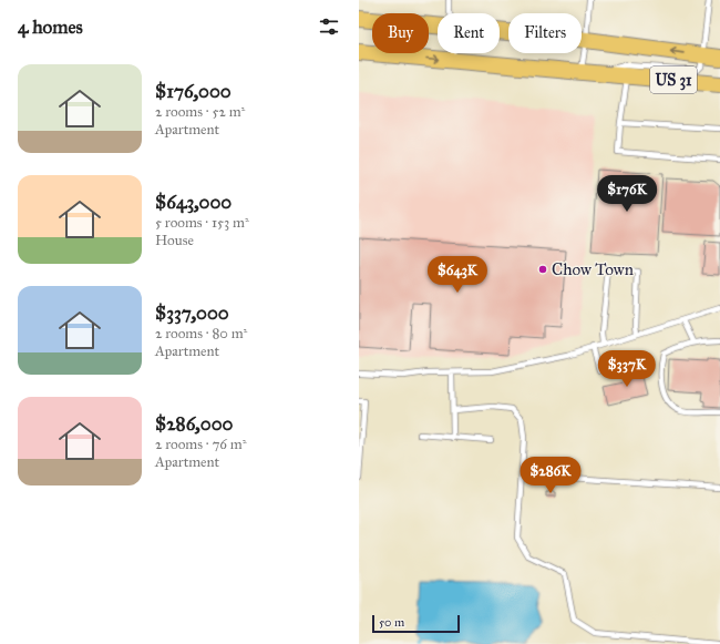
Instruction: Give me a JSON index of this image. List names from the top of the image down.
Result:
{
  "streets": {
    "main road": ["US 31"]
  },
  "places": ["Chow Town"],
  "scale_bar": "50 m",
  "page": {
    "heading": "4 homes",
    "chip": ["Buy", "Rent", "Filters"],
    "list": [
      {
        "name": "$176,000",
        "note": "2 rooms · 52 m² · Apartment"
      },
      {
        "name": "$643,000",
        "note": "5 rooms · 153 m² · House"
      },
      {
        "name": "$337,000",
        "note": "2 rooms · 80 m² · Apartment"
      },
      {
        "name": "$286,000",
        "note": "2 rooms · 76 m² · Apartment"
      }
    ],
    "price": [
      "$176K",
      "$643K",
      "$337K",
      "$286K"
    ],
    "scale": "50 m"
  }
}
